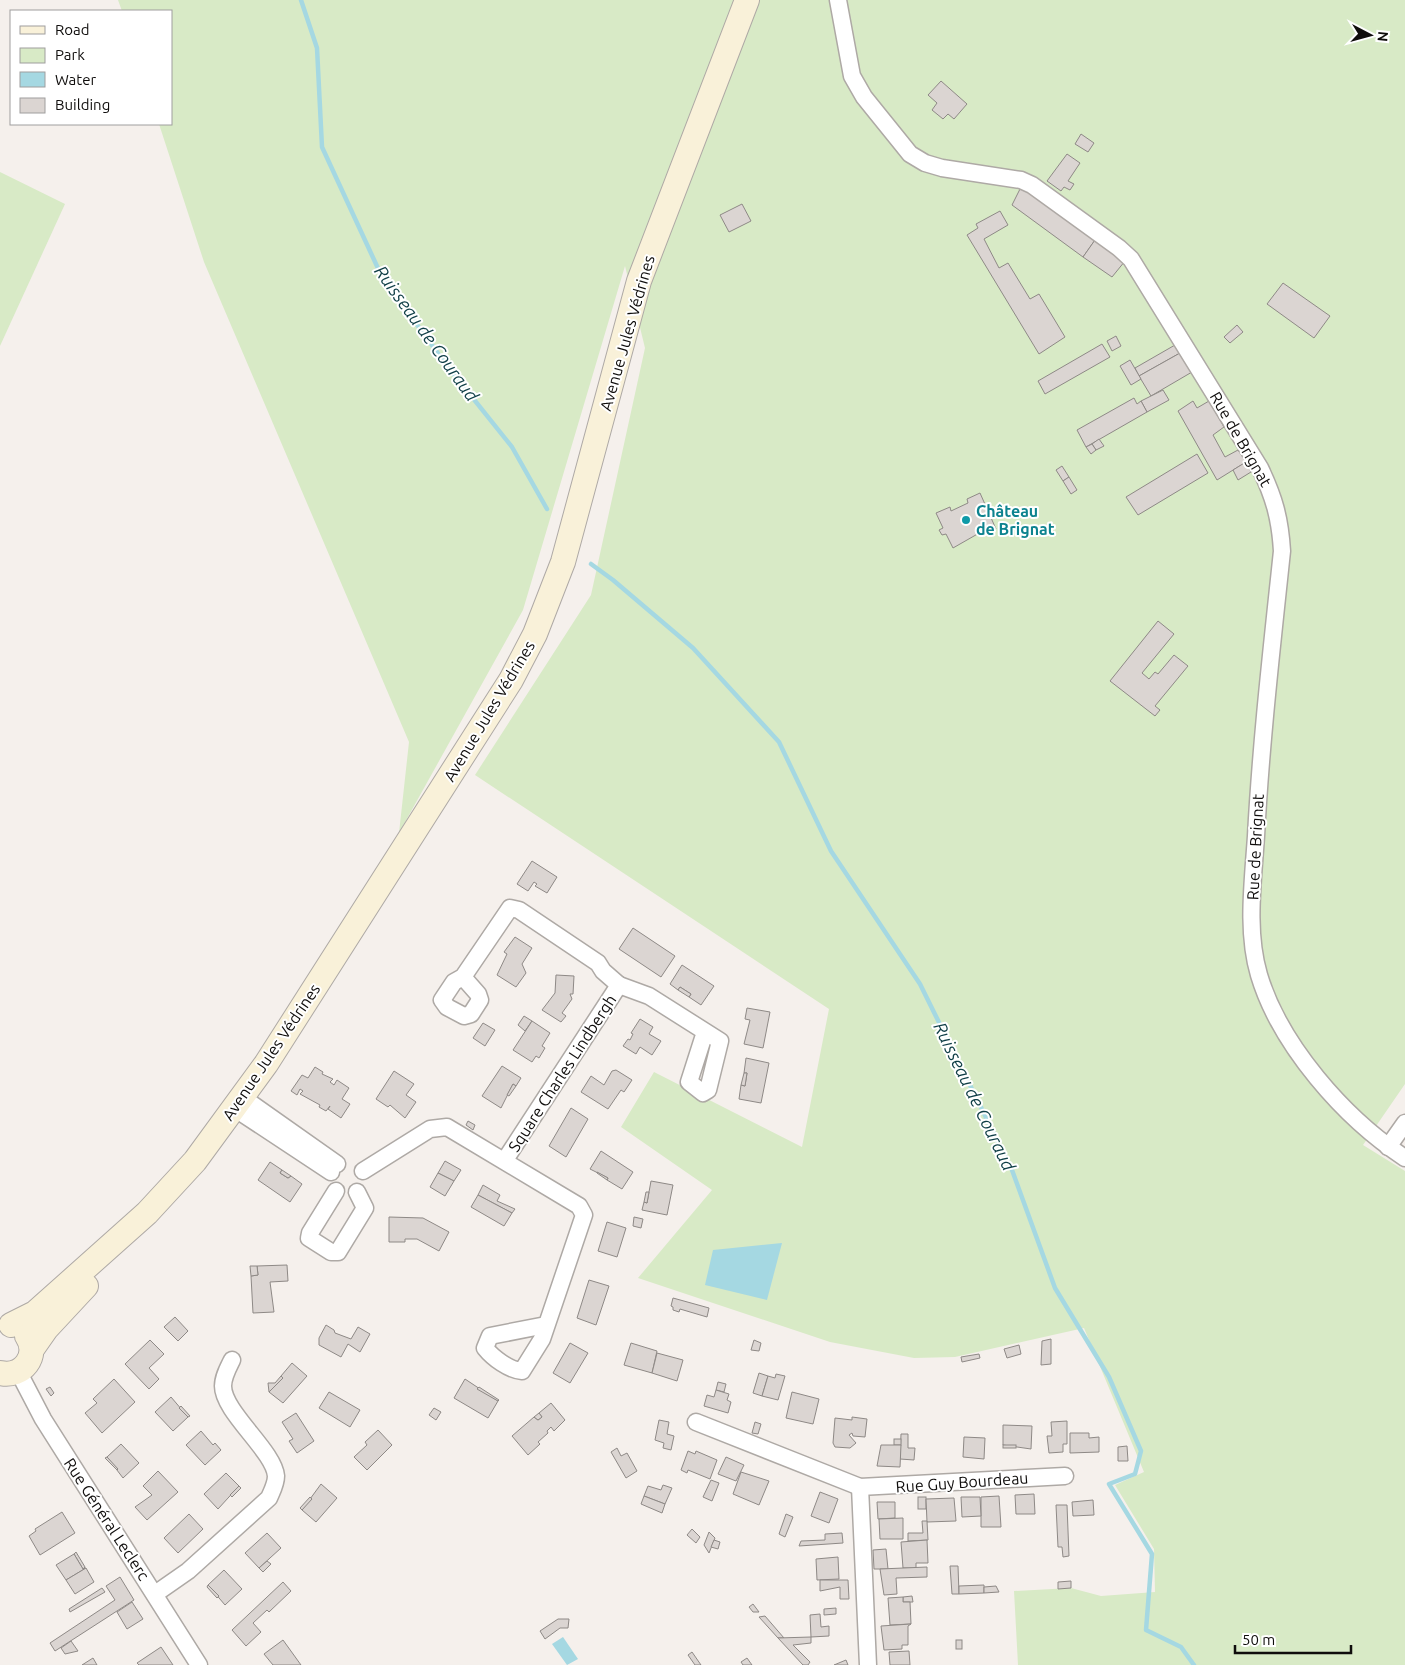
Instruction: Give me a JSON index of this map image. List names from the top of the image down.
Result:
{
  "streets": {
    "main road": ["Avenue Jules Védrines"],
    "street": [
      "Rue de Brignat",
      "Square Charles Lindbergh",
      "Rue Guy Bourdeau",
      "Rue Général Leclerc"
    ]
  },
  "crossings": [
    ["Avenue Jules Védrines", "Rue Général Leclerc"]
  ],
  "water": ["Ruisseau de Couraud"],
  "places": ["Château de Brignat"],
  "legend": [
    "Road",
    "Park",
    "Water",
    "Building"
  ],
  "scale_bar": "50 m",
  "north": "right"
}
